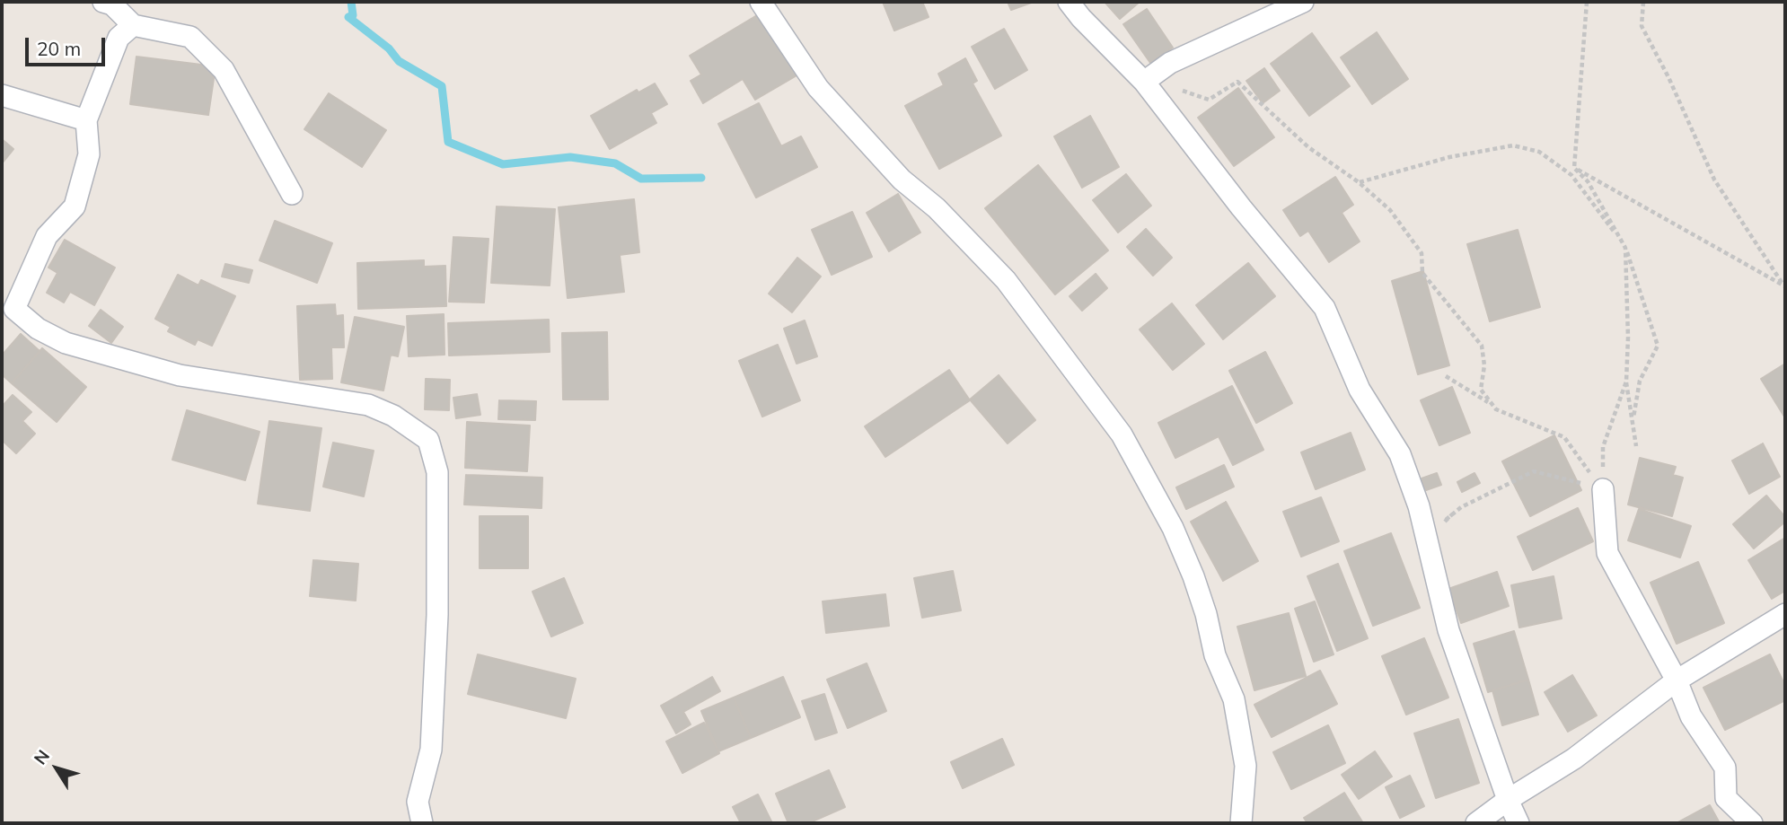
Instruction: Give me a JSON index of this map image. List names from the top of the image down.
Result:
{
  "scale_bar": "20 m",
  "north": "top left"
}
